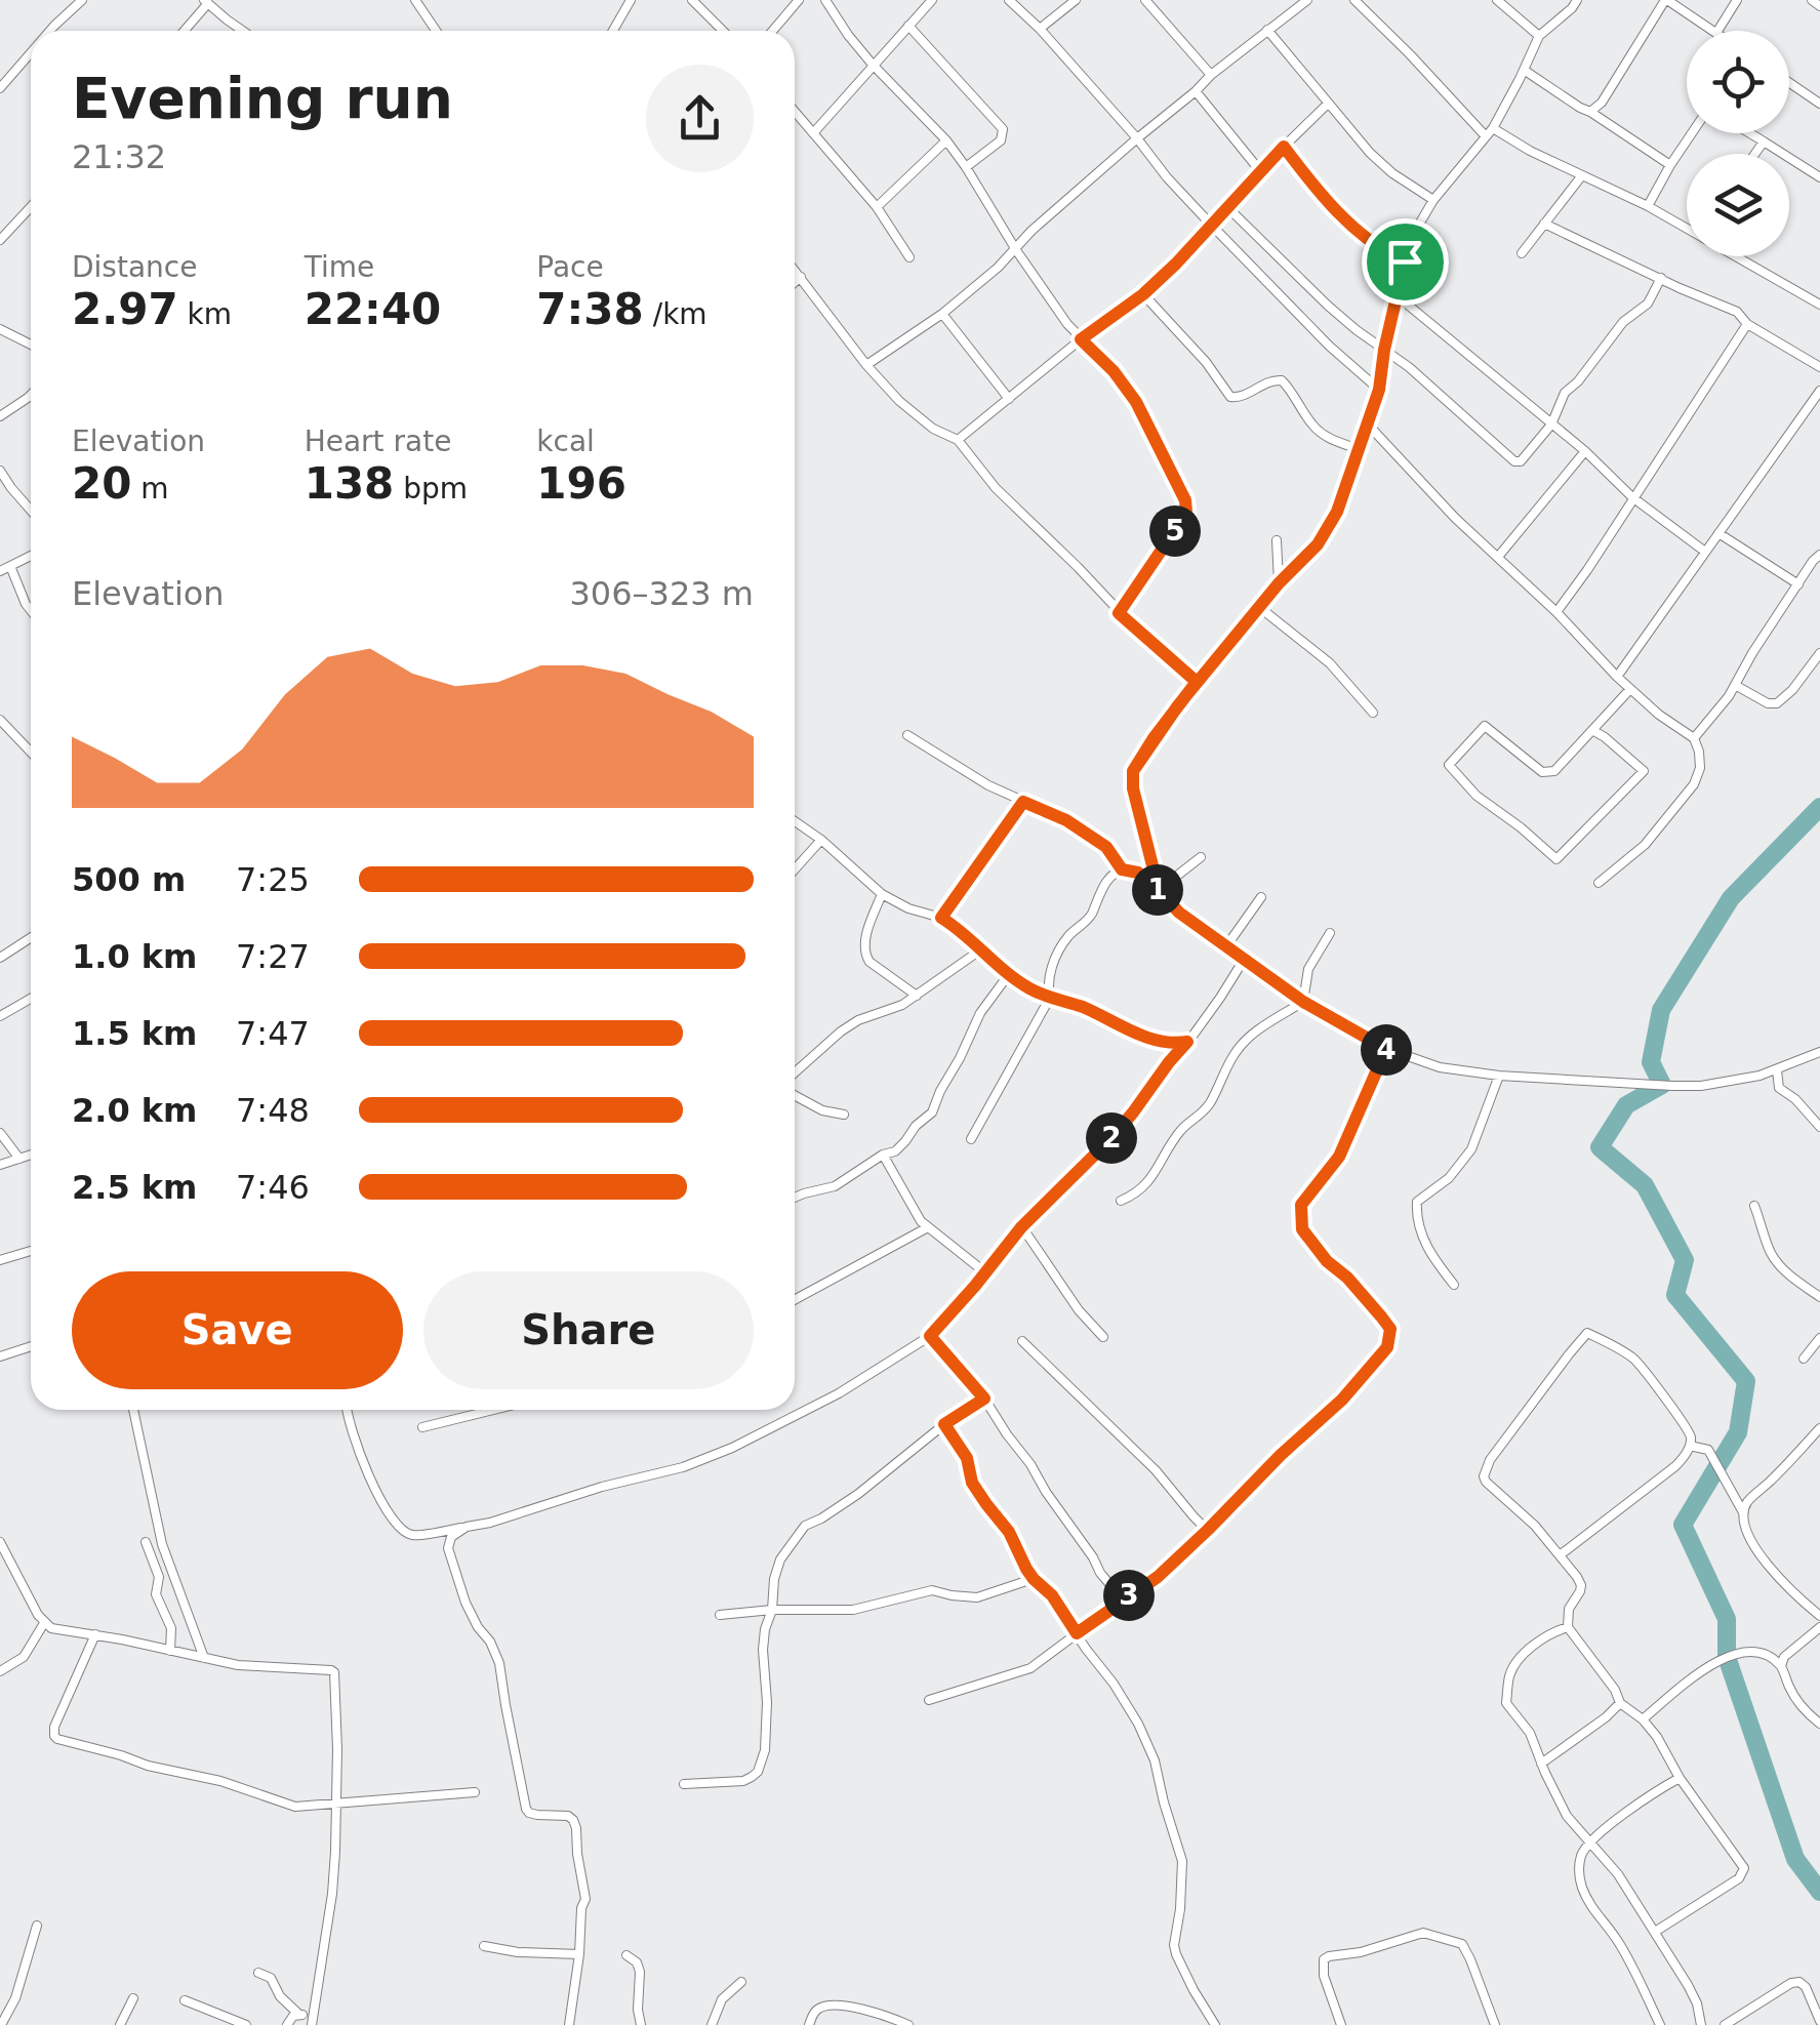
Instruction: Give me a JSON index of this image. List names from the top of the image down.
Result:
{
  "page": {
    "heading": ["Evening run", "21:32"],
    "stats": [
      ["Distance", "2.97 km"],
      ["Time", "22:40"],
      ["Pace", "7:38 /km"],
      ["Elevation", "20 m"],
      ["Heart rate", "138 bpm"],
      ["kcal", "196"]
    ],
    "pins": [
      "5",
      "1",
      "4",
      "2",
      "3"
    ],
    "chart": ["Elevation", "306–323 m"],
    "list": [
      {
        "name": "500 m",
        "note": "7:25"
      },
      {
        "name": "1.0 km",
        "note": "7:27"
      },
      {
        "name": "1.5 km",
        "note": "7:47"
      },
      {
        "name": "2.0 km",
        "note": "7:48"
      },
      {
        "name": "2.5 km",
        "note": "7:46"
      }
    ],
    "buttons": ["Save", "Share"]
  }
}
